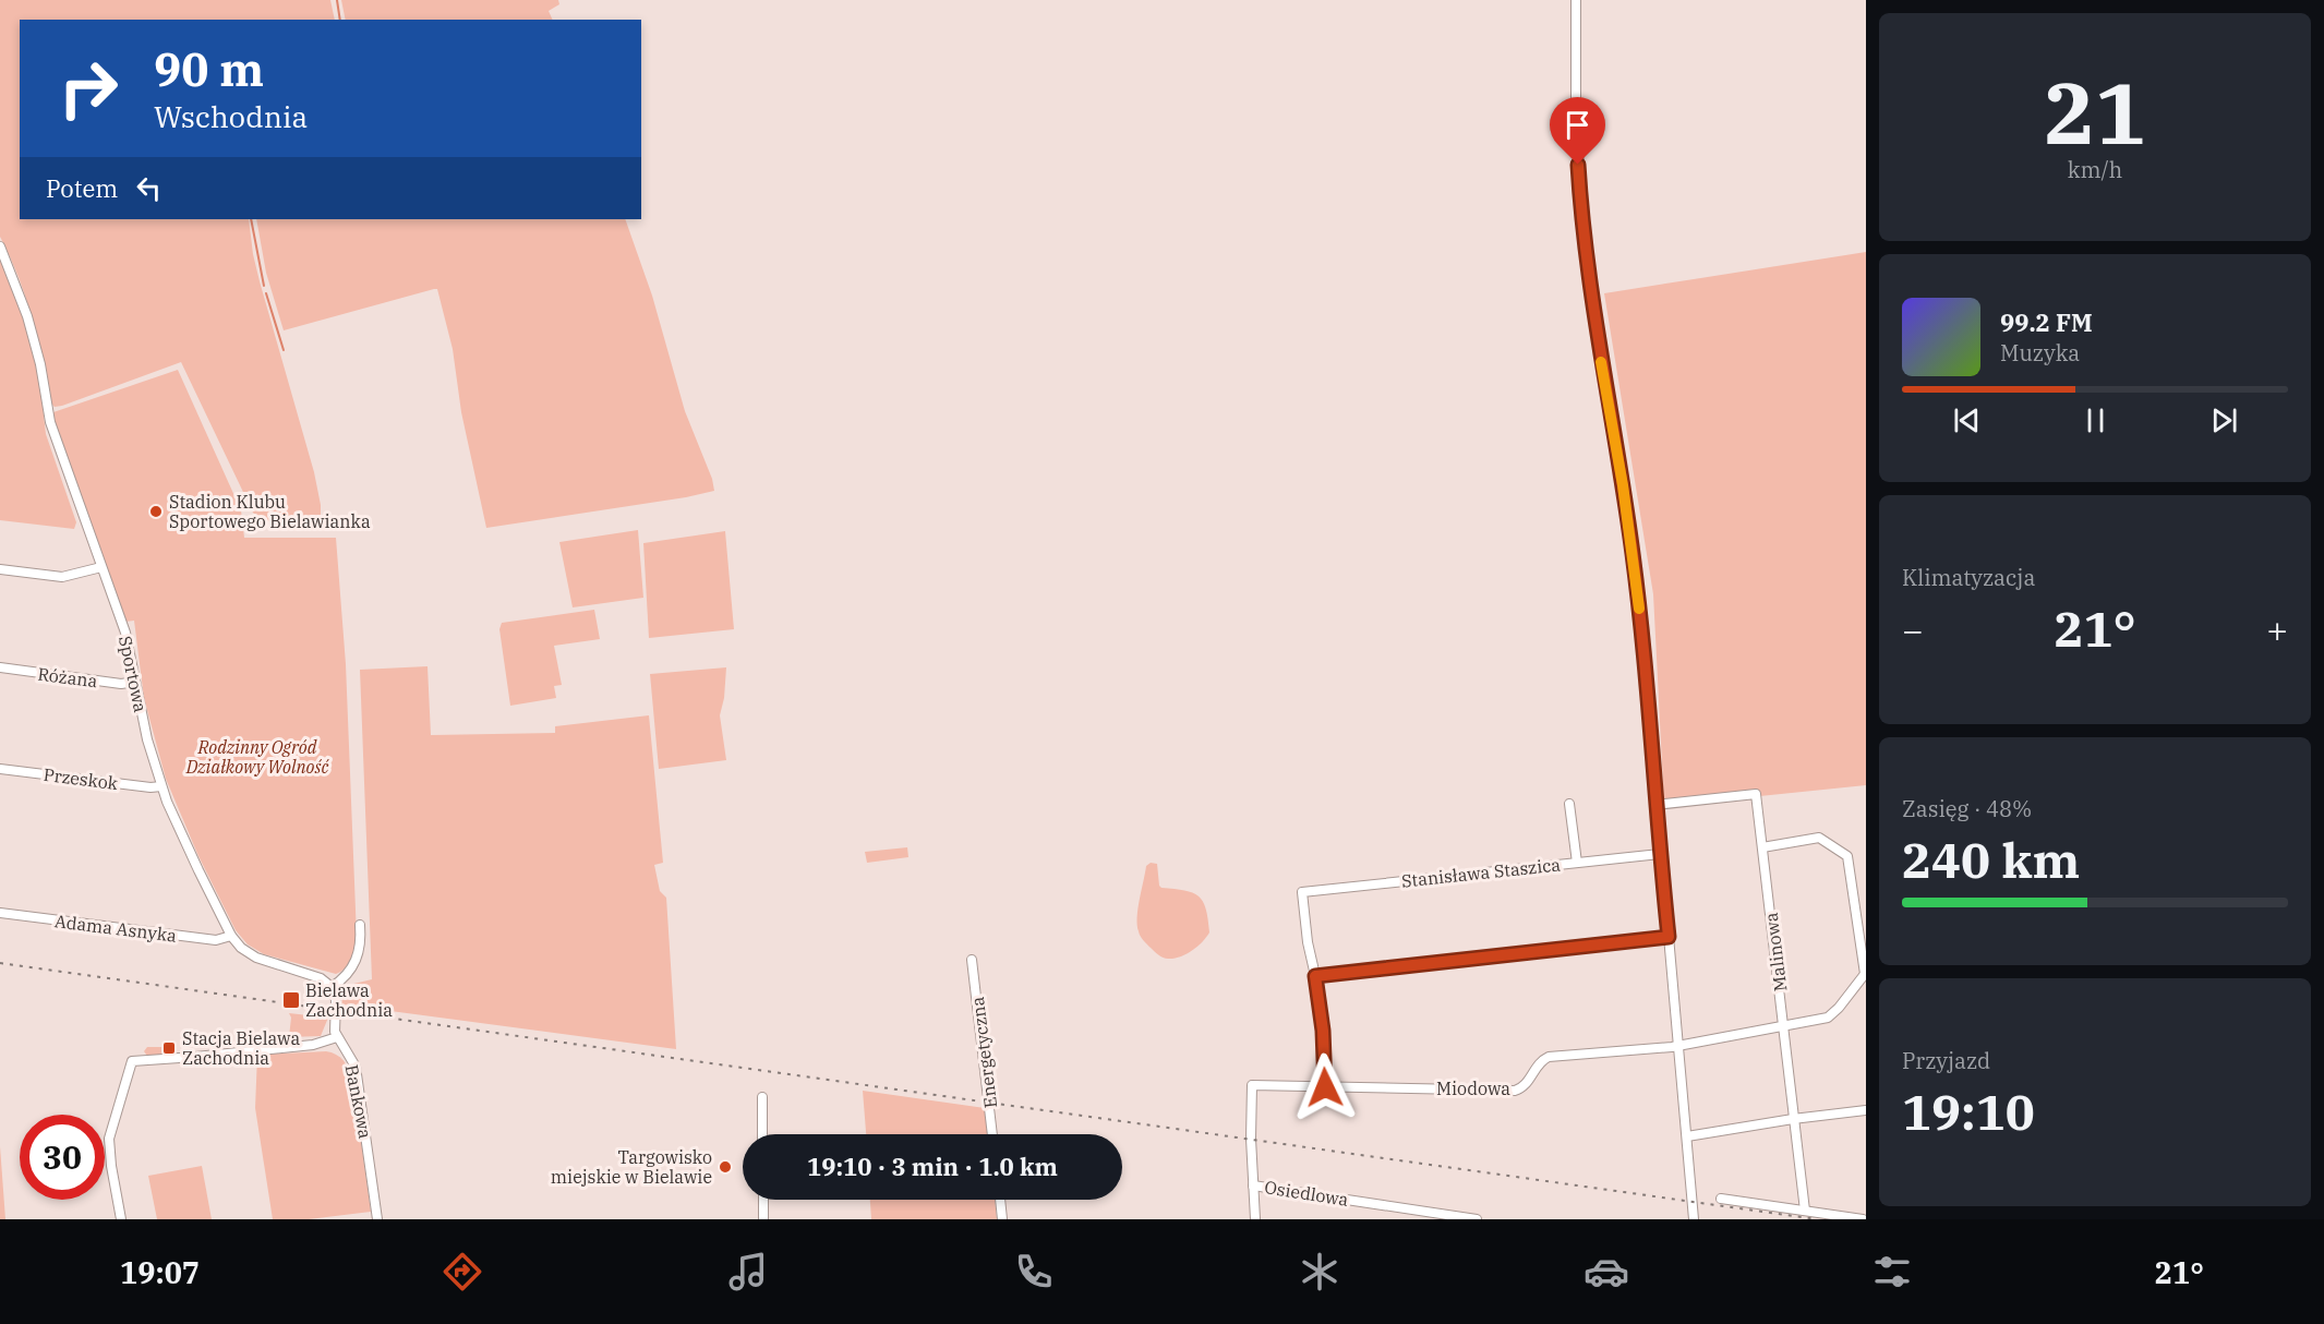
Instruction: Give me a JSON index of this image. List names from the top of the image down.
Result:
{
  "streets": {
    "street": [
      "Sportowa",
      "Różana",
      "Przeskok",
      "Stanisława Staszica",
      "Adama Asnyka",
      "Malinowa",
      "Energetyczna",
      "Miodowa",
      "Bankowa",
      "Osiedlowa"
    ]
  },
  "crossings": [
    ["Sportowa", "Różana"],
    ["Sportowa", "Przeskok"],
    ["Sportowa", "Adama Asnyka"],
    ["Malinowa", "Miodowa"],
    ["Miodowa", "Osiedlowa"]
  ],
  "parks": ["Rodzinny Ogród Działkowy Wolność"],
  "places": {
    "other": ["Stadion Klubu Sportowego Bielawianka", "Targowisko miejskie w Bielawie"],
    "transit": ["Bielawa Zachodnia", "Stacja Bielawa Zachodnia"]
  },
  "page": {
    "tile": [
      ["21", "km/h"],
      "Klimatyzacja",
      ["Zasięg · 48%", "240 km"],
      ["Przyjazd", "19:10"]
    ],
    "turn": ["90 m", "Wschodnia"],
    "then": "Potem",
    "song": ["99.2 FM", "Muzyka"],
    "heat": ["−", "21°", "+"],
    "limit": "30",
    "trip": "19:10 · 3 min · 1.0 km",
    "tabs": ["19:07", "21°"]
  }
}
